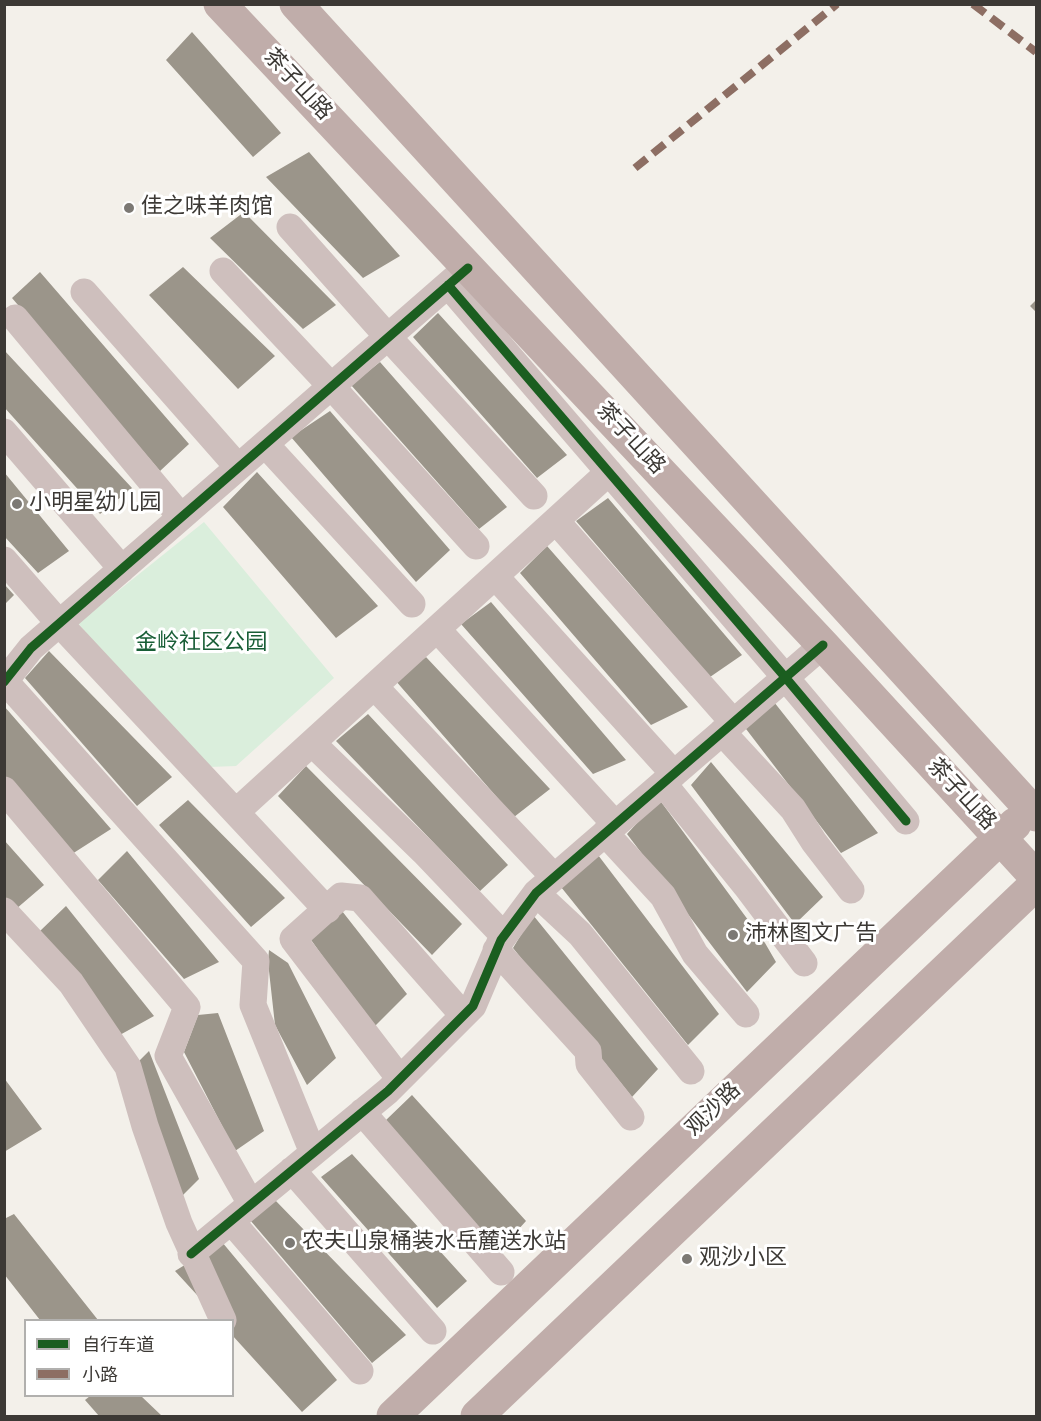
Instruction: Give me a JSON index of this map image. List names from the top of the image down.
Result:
{
  "streets": {
    "main road": ["茶子山路", "观沙路"]
  },
  "crossings": [
    ["茶子山路", "观沙路"]
  ],
  "parks": ["金岭社区公园"],
  "places": [
    "佳之味羊肉馆",
    "小明星幼儿园",
    "沛林图文广告",
    "农夫山泉桶装水岳麓送水站",
    "观沙小区"
  ],
  "legend": ["自行车道", "小路"]
}
